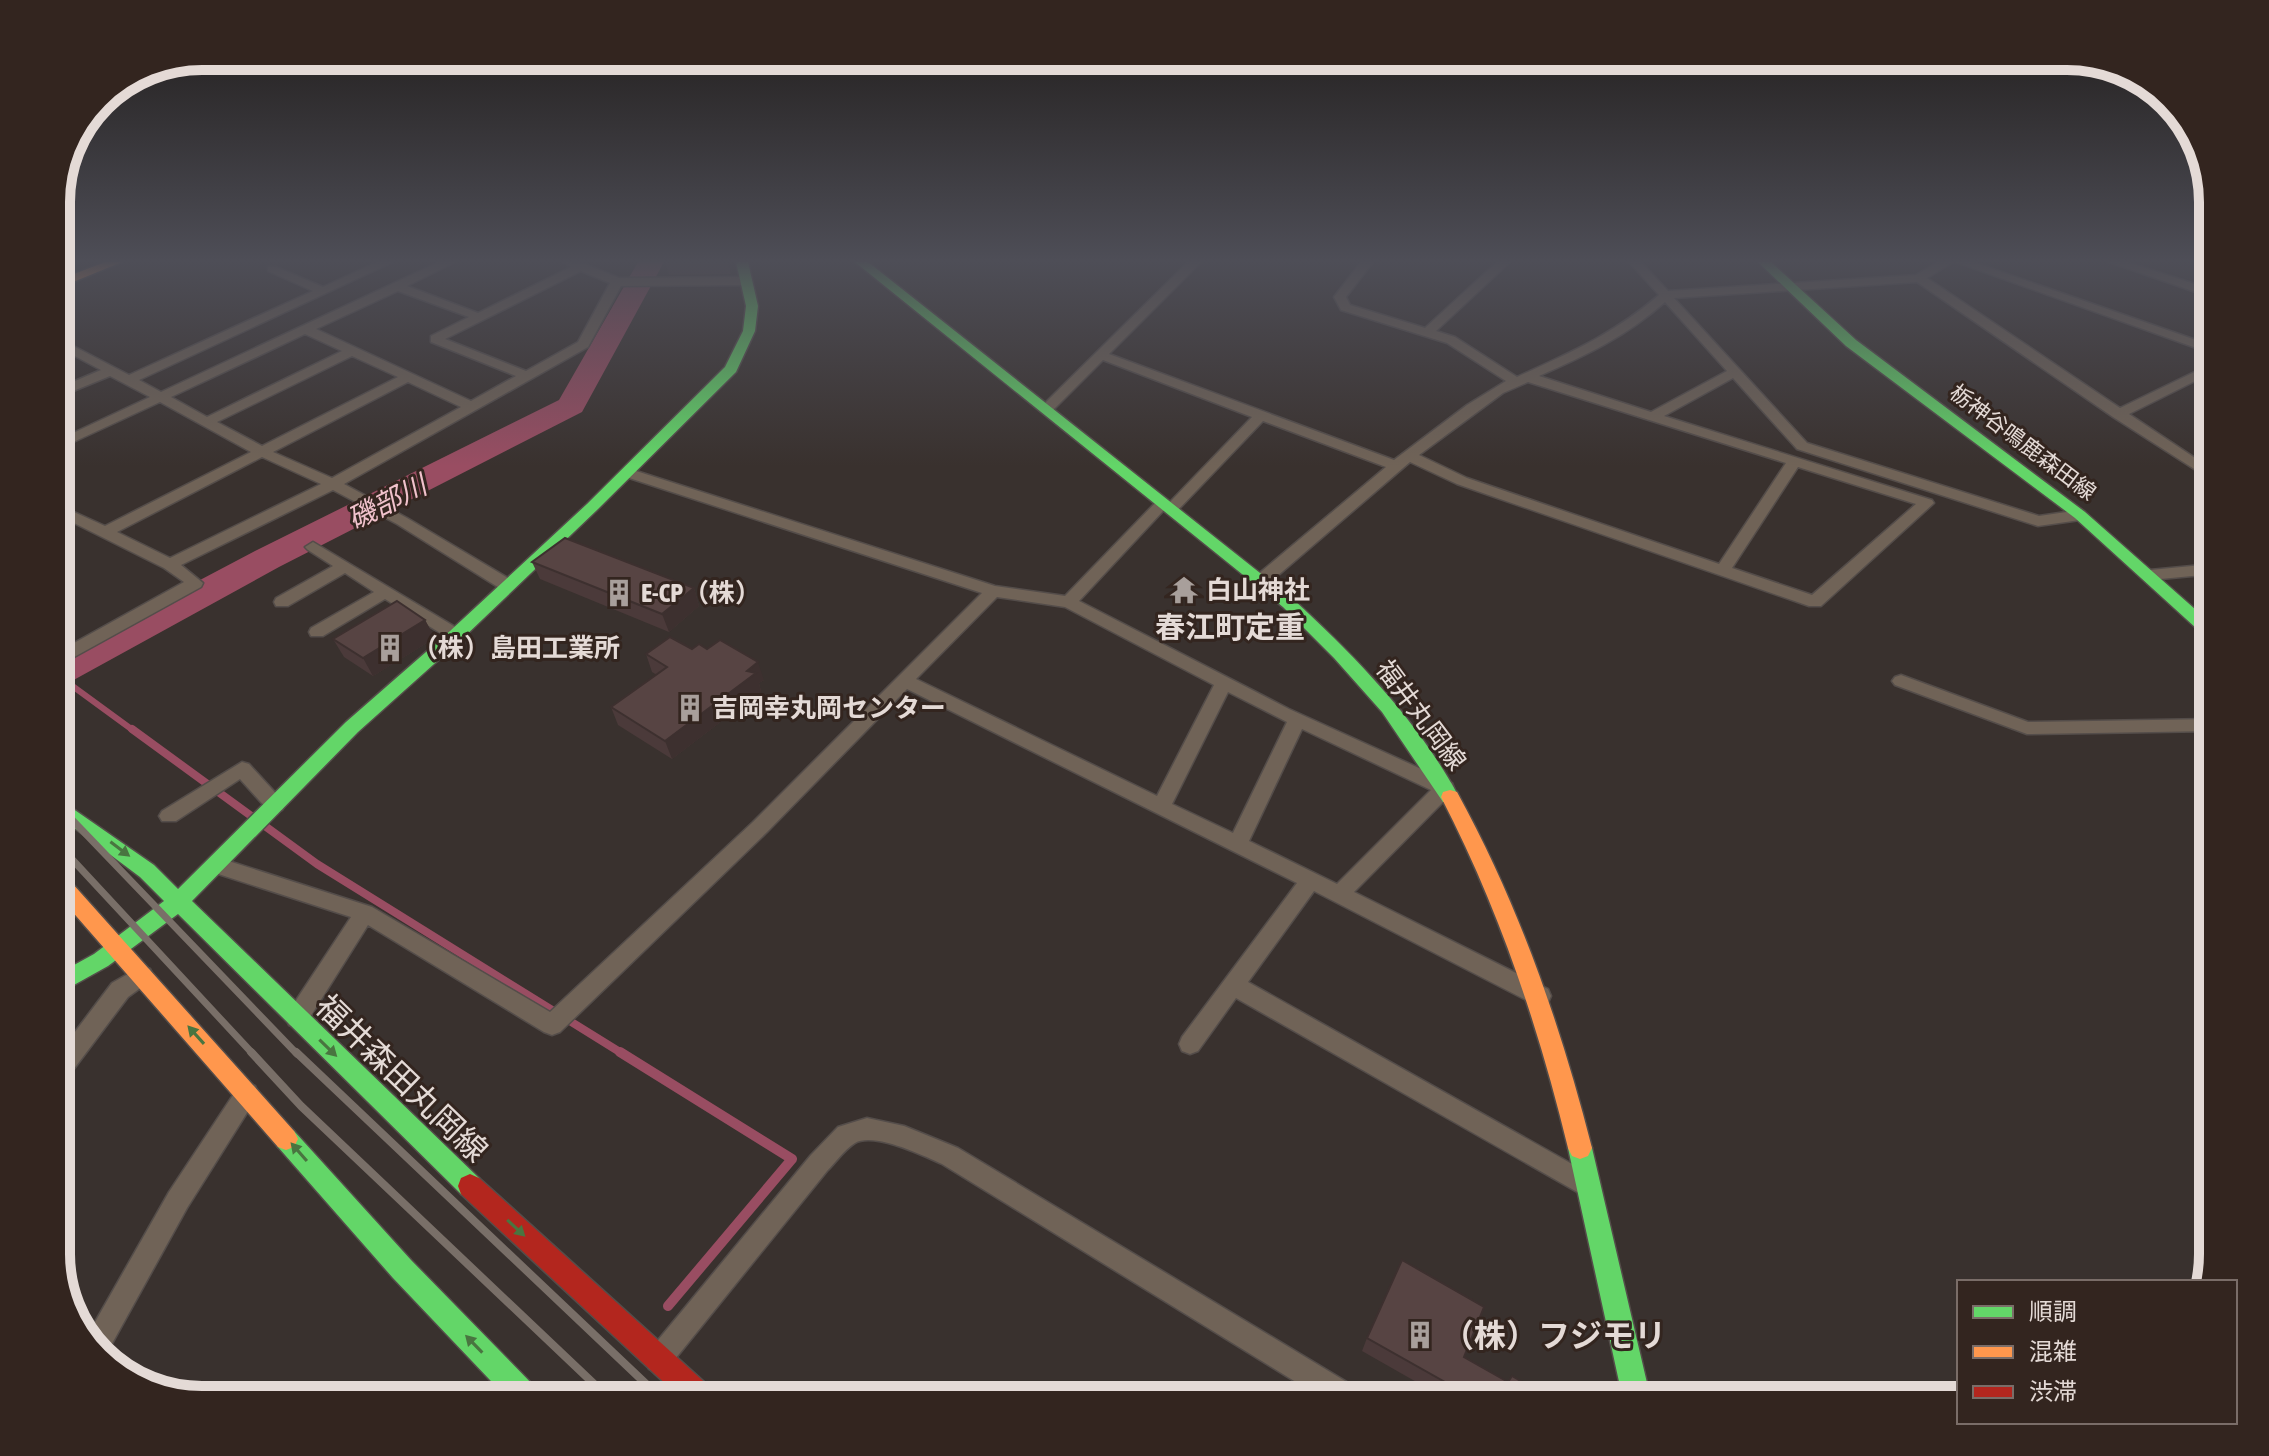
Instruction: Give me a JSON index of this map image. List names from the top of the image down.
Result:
{
  "streets": {
    "main road": ["栃神谷鳴鹿森田線", "福井丸岡線", "福井森田丸岡線"]
  },
  "districts": ["春江町定重"],
  "water": ["磯部川"],
  "places": {
    "temple": ["白山神社"],
    "building": [
      "E-CP（株）",
      "（株）島田工業所",
      "吉岡幸丸岡センター",
      "（株）フジモリ"
    ]
  },
  "legend": ["順調", "混雑", "渋滞"]
}
